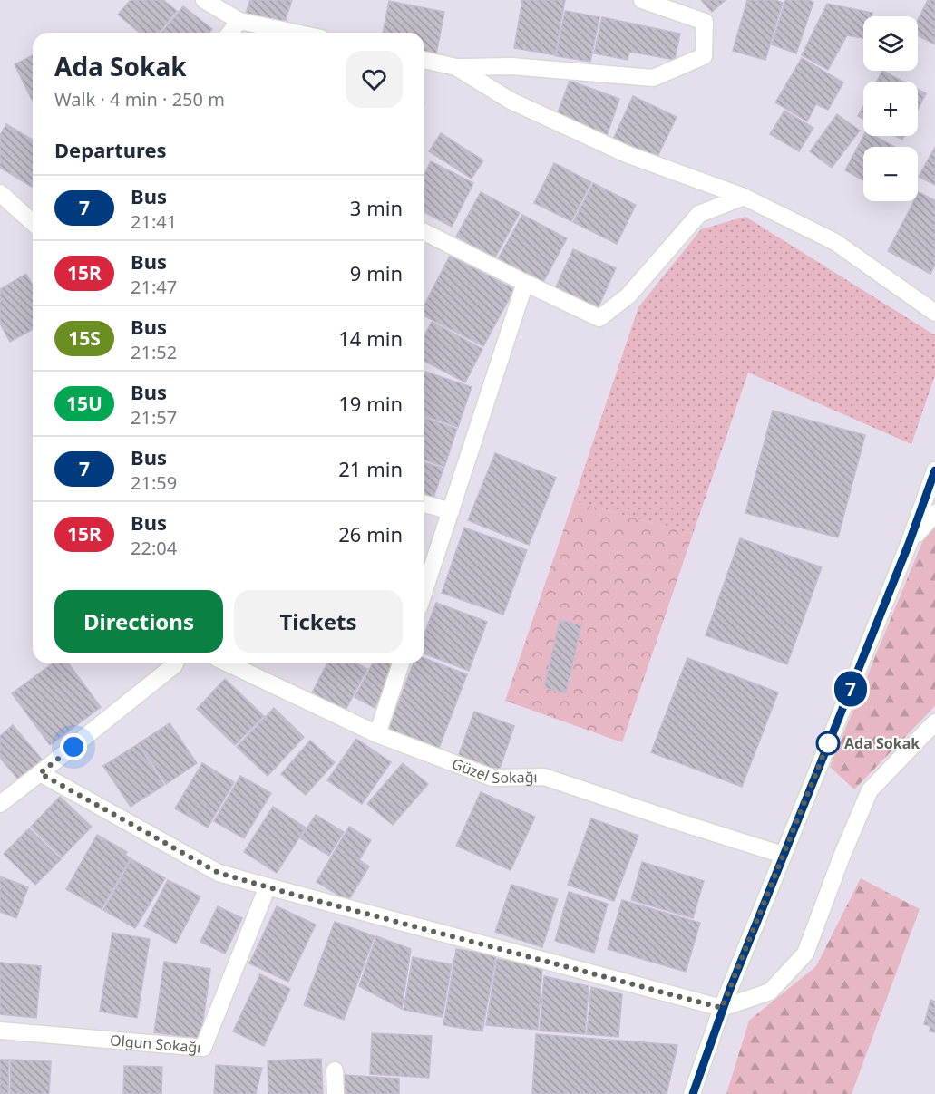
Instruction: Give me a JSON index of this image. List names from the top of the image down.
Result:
{
  "streets": {
    "street": ["Güzel Sokağı", "Olgun Sokağı"]
  },
  "places": ["Ada Sokak"],
  "lines": ["bus line 7"],
  "page": {
    "on_map": "7",
    "map_buttons": ["+", "−"],
    "heading": [
      ["Ada Sokak", "Walk · 4 min · 250 m"],
      "Departures"
    ],
    "list": [
      {
        "mark": "7",
        "name": "Bus",
        "note": "21:41",
        "value": "3 min"
      },
      {
        "mark": "15R",
        "name": "Bus",
        "note": "21:47",
        "value": "9 min"
      },
      {
        "mark": "15S",
        "name": "Bus",
        "note": "21:52",
        "value": "14 min"
      },
      {
        "mark": "15U",
        "name": "Bus",
        "note": "21:57",
        "value": "19 min"
      },
      {
        "mark": "7",
        "name": "Bus",
        "note": "21:59",
        "value": "21 min"
      },
      {
        "mark": "15R",
        "name": "Bus",
        "note": "22:04",
        "value": "26 min"
      }
    ],
    "buttons": ["Directions", "Tickets"]
  }
}
